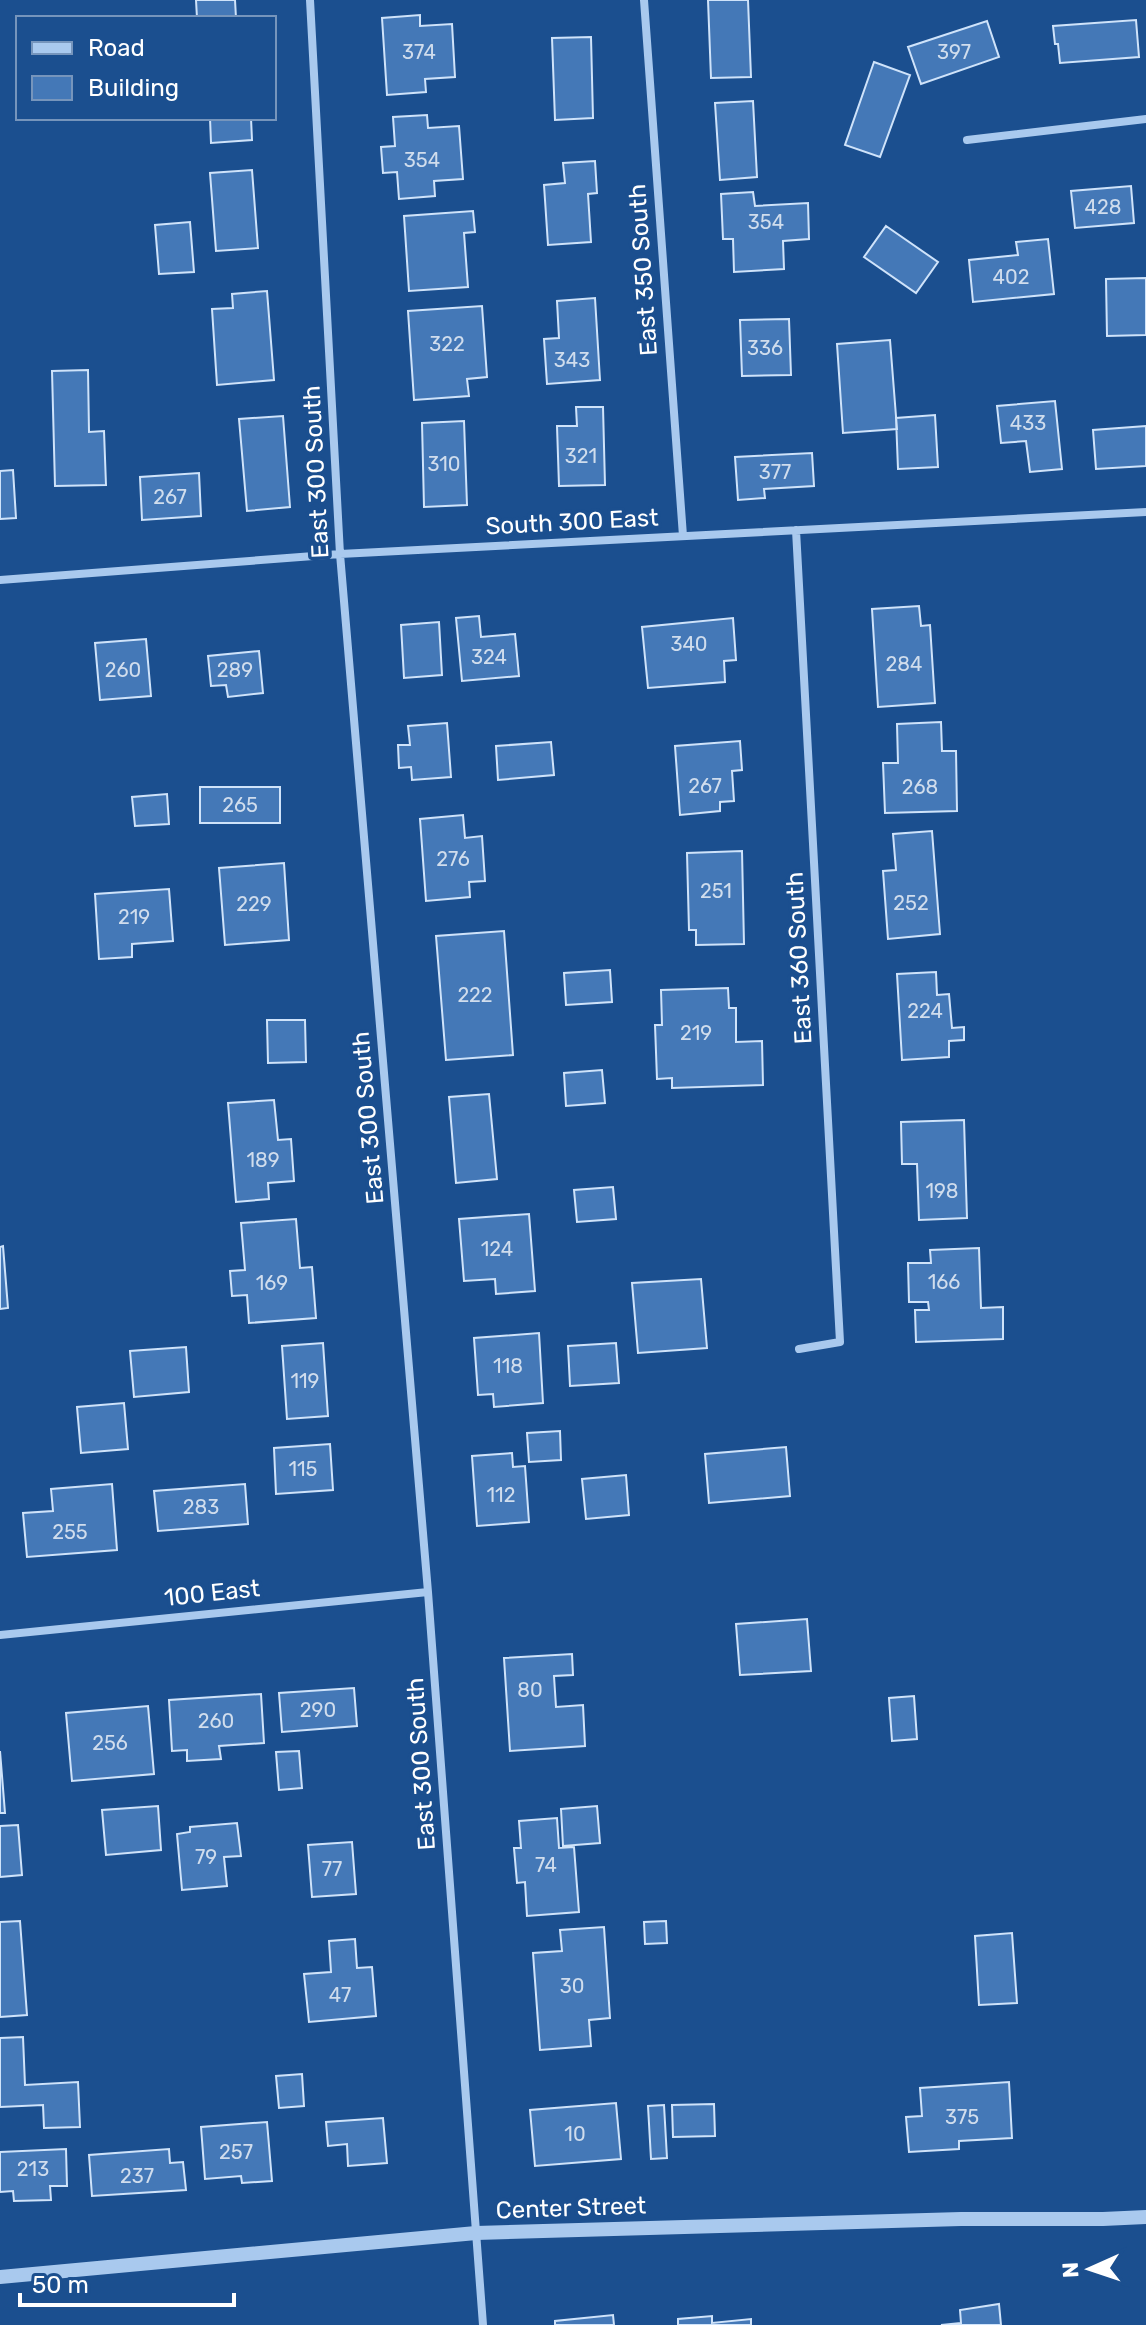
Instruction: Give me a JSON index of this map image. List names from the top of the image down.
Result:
{
  "streets": {
    "street": [
      "East 350 South",
      "East 300 South",
      "South 300 East",
      "East 360 South",
      "100 East",
      "Center Street"
    ]
  },
  "crossings": [
    ["East 350 South", "South 300 East"],
    ["East 300 South", "South 300 East"],
    ["East 300 South", "100 East"],
    ["East 300 South", "Center Street"],
    ["South 300 East", "East 360 South"]
  ],
  "house_numbers": [
    "374",
    "397",
    "354",
    "428",
    "354",
    "402",
    "322",
    "336",
    "343",
    "433",
    "321",
    "310",
    "377",
    "267",
    "340",
    "324",
    "284",
    "260",
    "289",
    "267",
    "268",
    "265",
    "276",
    "251",
    "252",
    "229",
    "219",
    "222",
    "224",
    "219",
    "189",
    "198",
    "124",
    "166",
    "169",
    "118",
    "119",
    "115",
    "112",
    "283",
    "255",
    "80",
    "290",
    "260",
    "256",
    "79",
    "74",
    "77",
    "30",
    "47",
    "375",
    "10",
    "257",
    "213",
    "237"
  ],
  "legend": ["Road", "Building"],
  "scale_bar": "50 m",
  "north": "left"
}
